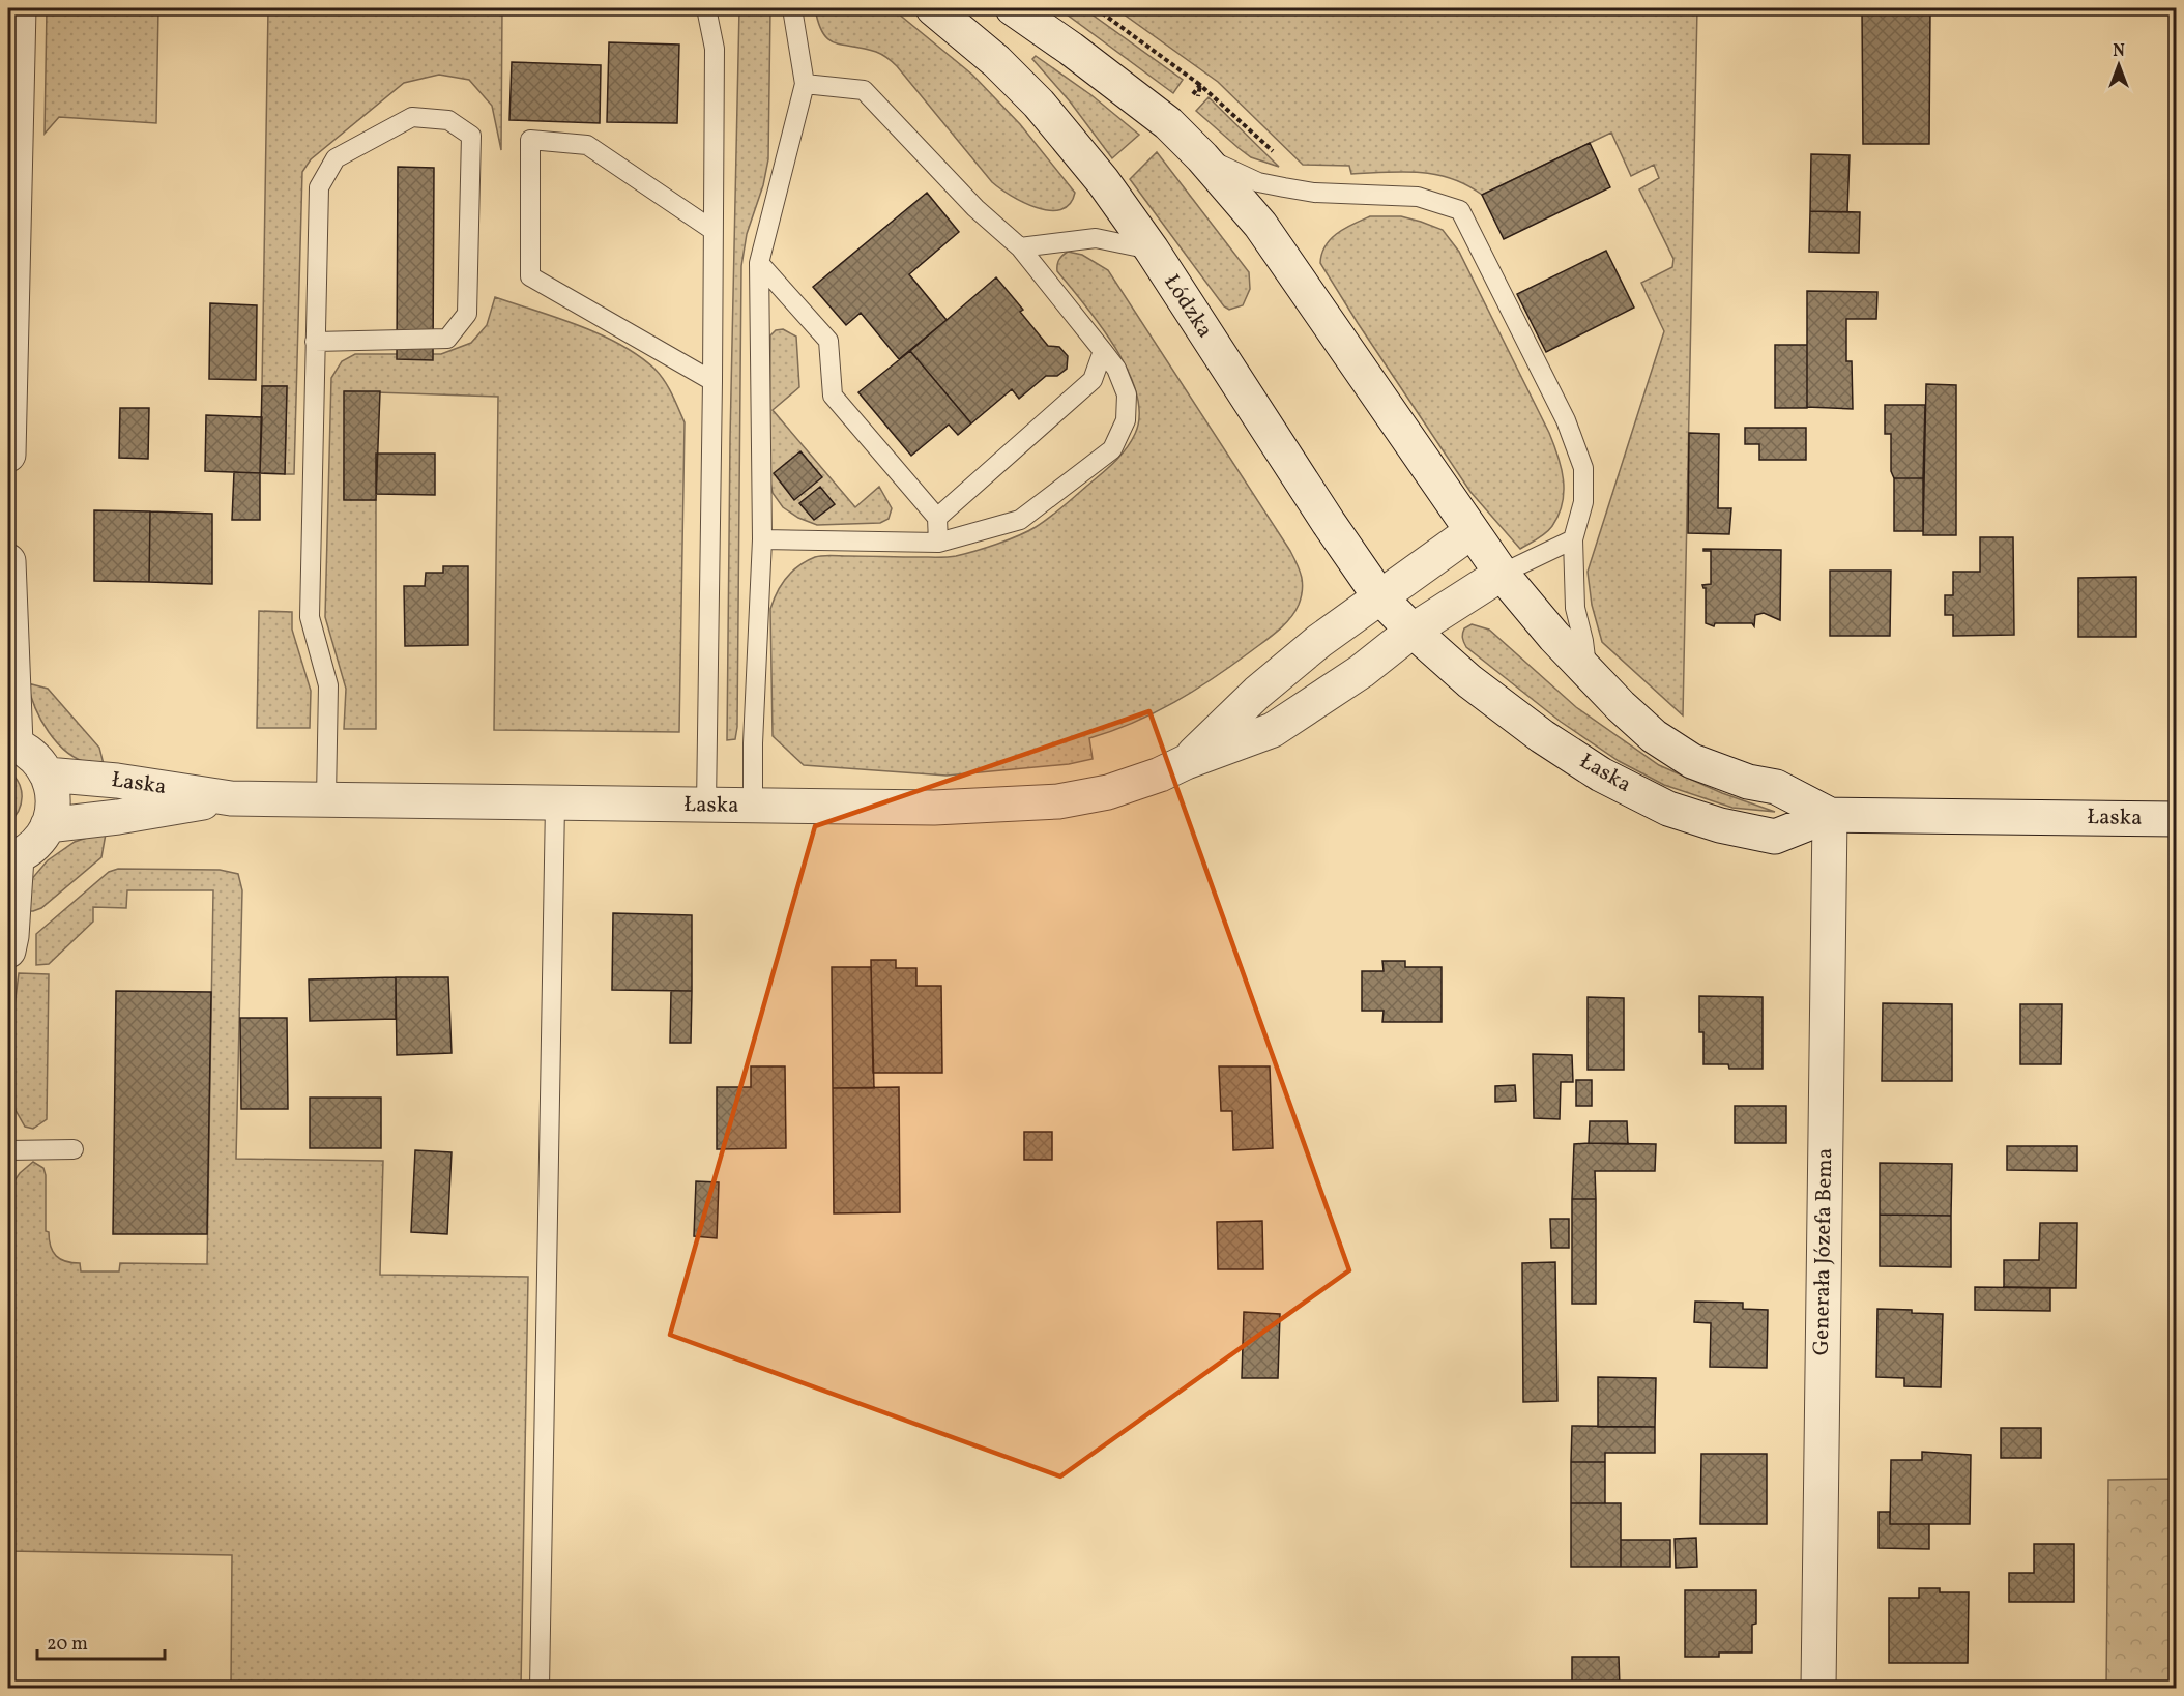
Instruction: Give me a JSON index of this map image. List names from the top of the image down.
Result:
{
  "streets": {
    "street": ["Łódzka", "Łaska", "Generała Józefa Bema"]
  },
  "crossings": [
    ["Łódzka", "Łaska"],
    ["Łaska", "Generała Józefa Bema"]
  ],
  "scale_bar": "20 m",
  "north": "top"
}
